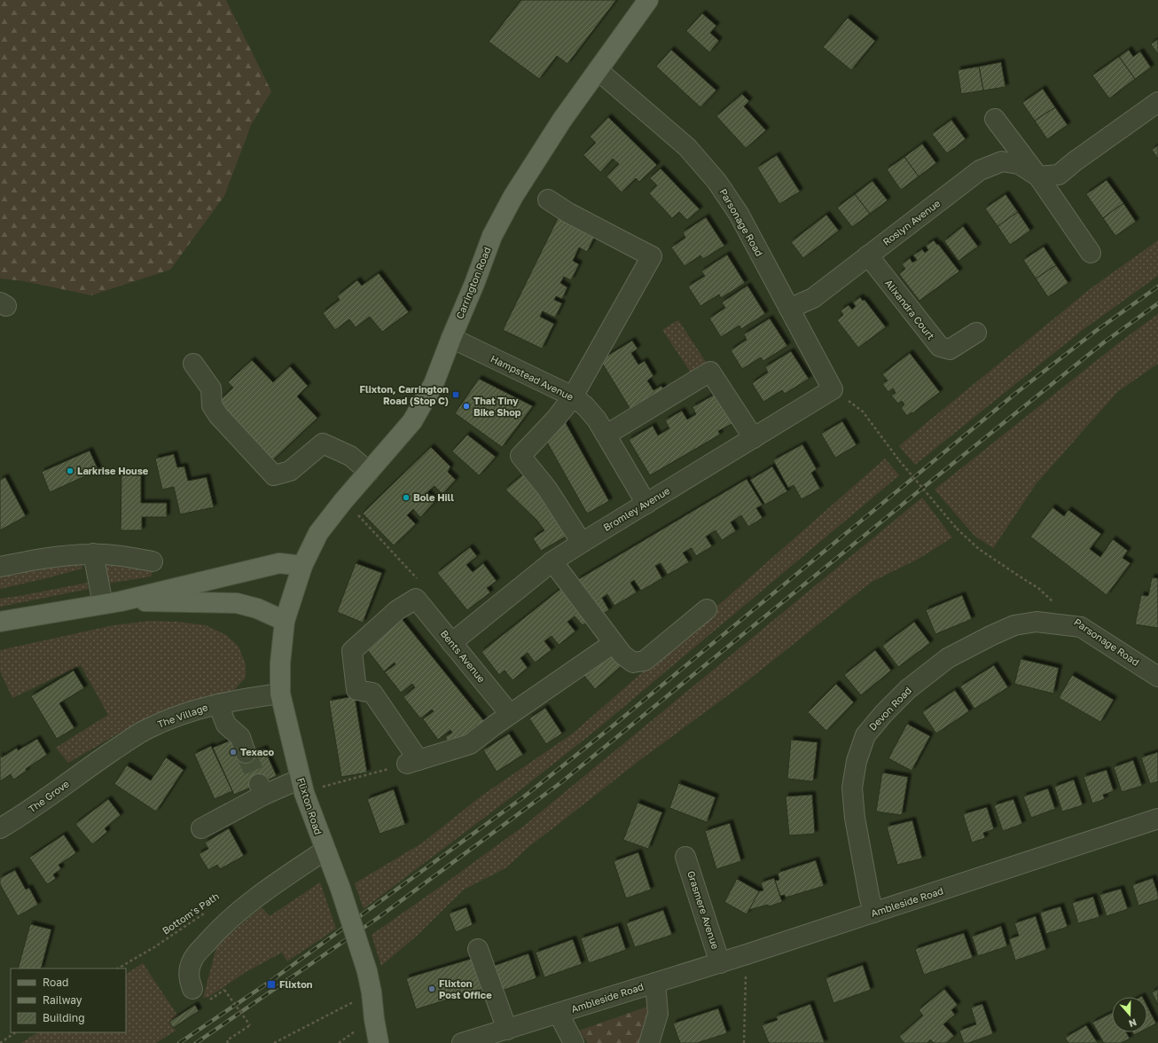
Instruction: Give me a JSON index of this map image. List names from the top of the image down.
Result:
{
  "streets": {
    "main road": ["Carrington Road", "Flixton Road"],
    "street": [
      "Parsonage Road",
      "Roslyn Avenue",
      "Alixandra Court",
      "Hampstead Avenue",
      "Bromley Avenue",
      "Bents Avenue",
      "Devon Road",
      "The Village",
      "The Grove",
      "Ambleside Road",
      "Grasmere Avenue"
    ],
    "path": ["Bottom's Path"]
  },
  "crossings": [
    ["Parsonage Road", "Roslyn Avenue"],
    ["Parsonage Road", "Carrington Road"],
    ["Parsonage Road", "Bromley Avenue"],
    ["Parsonage Road", "Devon Road"],
    ["Roslyn Avenue", "Alixandra Court"],
    ["Carrington Road", "Hampstead Avenue"],
    ["Carrington Road", "Flixton Road"],
    ["Hampstead Avenue", "Bromley Avenue"],
    ["Bromley Avenue", "Bents Avenue"],
    ["Devon Road", "Ambleside Road"],
    ["The Village", "The Grove"],
    ["The Village", "Flixton Road"],
    ["Ambleside Road", "Grasmere Avenue"]
  ],
  "places": {
    "transit": ["Flixton, Carrington Road (Stop C)", "Flixton"],
    "other": [
      "That Tiny Bike Shop",
      "Larkrise House",
      "Bole Hill",
      "Texaco",
      "Flixton Post Office"
    ]
  },
  "legend": ["Road", "Railway", "Building"],
  "north": "bottom"
}
